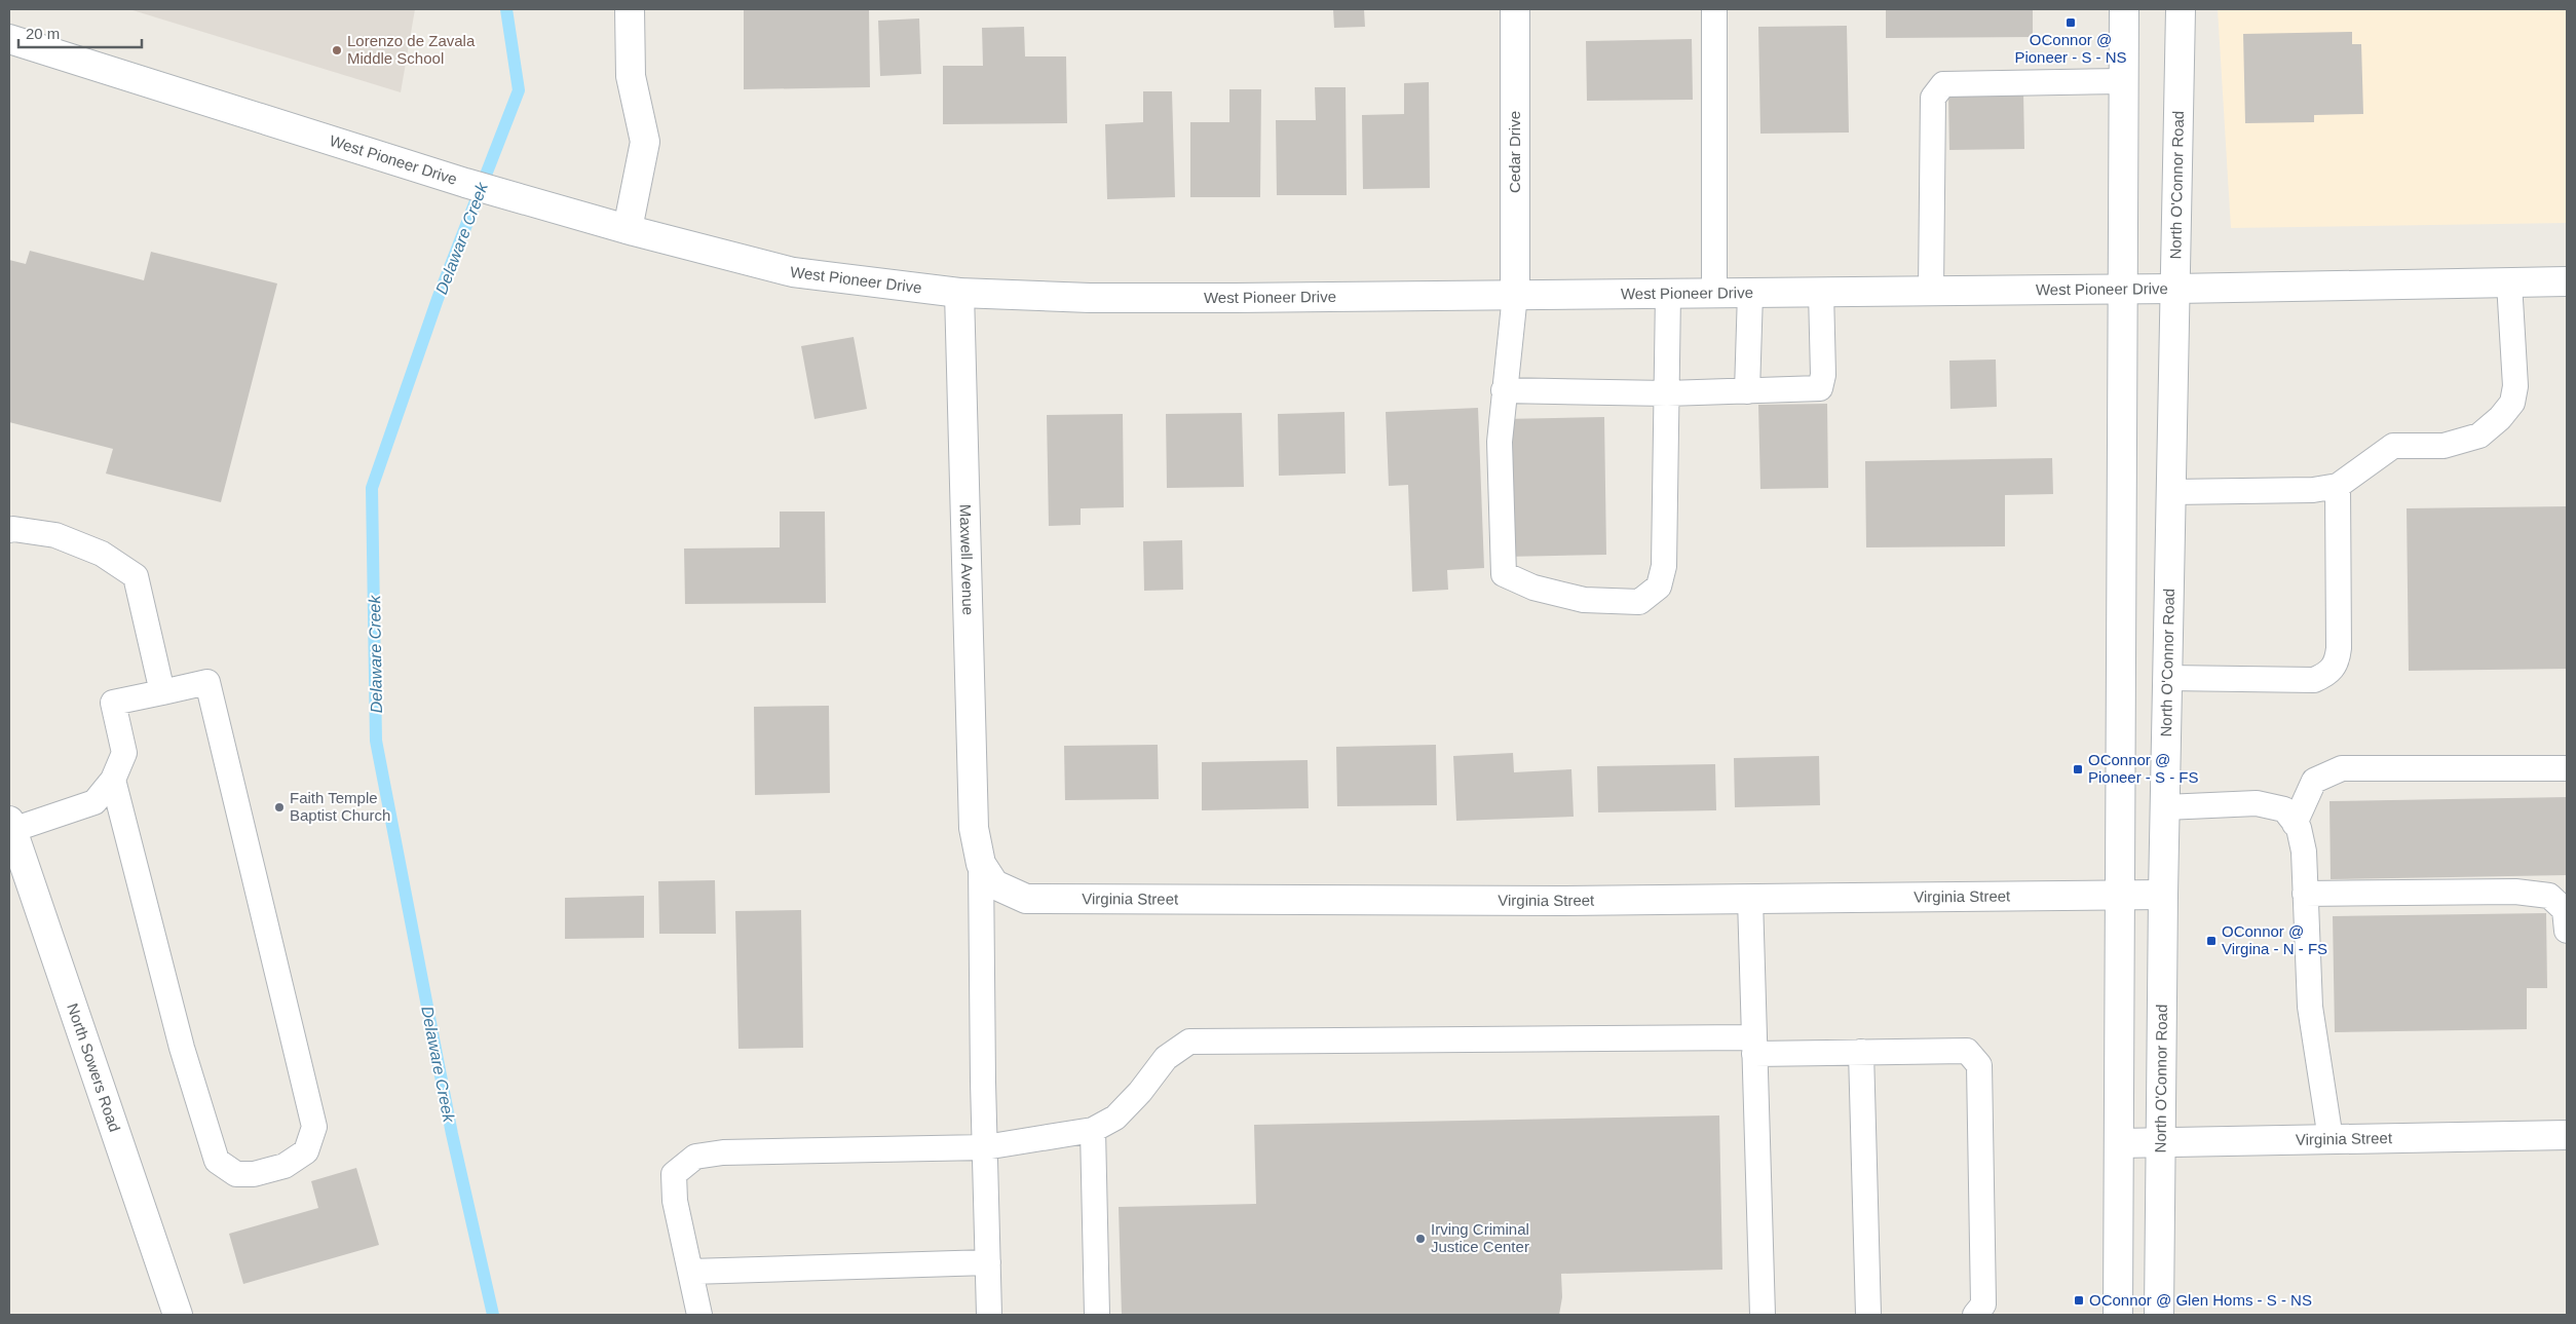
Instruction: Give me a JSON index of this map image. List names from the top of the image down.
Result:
{
  "streets": {
    "main road": [
      "Cedar Drive",
      "West Pioneer Drive",
      "North O'Connor Road",
      "Maxwell Avenue",
      "Virginia Street",
      "North Sowers Road"
    ]
  },
  "crossings": [
    ["Cedar Drive", "West Pioneer Drive"],
    ["West Pioneer Drive", "North O'Connor Road"],
    ["West Pioneer Drive", "Maxwell Avenue"],
    ["North O'Connor Road", "Virginia Street"],
    ["Maxwell Avenue", "Virginia Street"]
  ],
  "water": ["Delaware Creek"],
  "places": {
    "transit": [
      "OConnor @ Pioneer - S - NS",
      "OConnor @ Pioneer - S - FS",
      "OConnor @ Virgina - N - FS",
      "OConnor @ Glen Homs - S - NS"
    ],
    "other": ["Lorenzo de Zavala Middle School", "Faith Temple Baptist Church", "Irving Criminal Justice Center"]
  },
  "scale_bar": "20 m"
}
